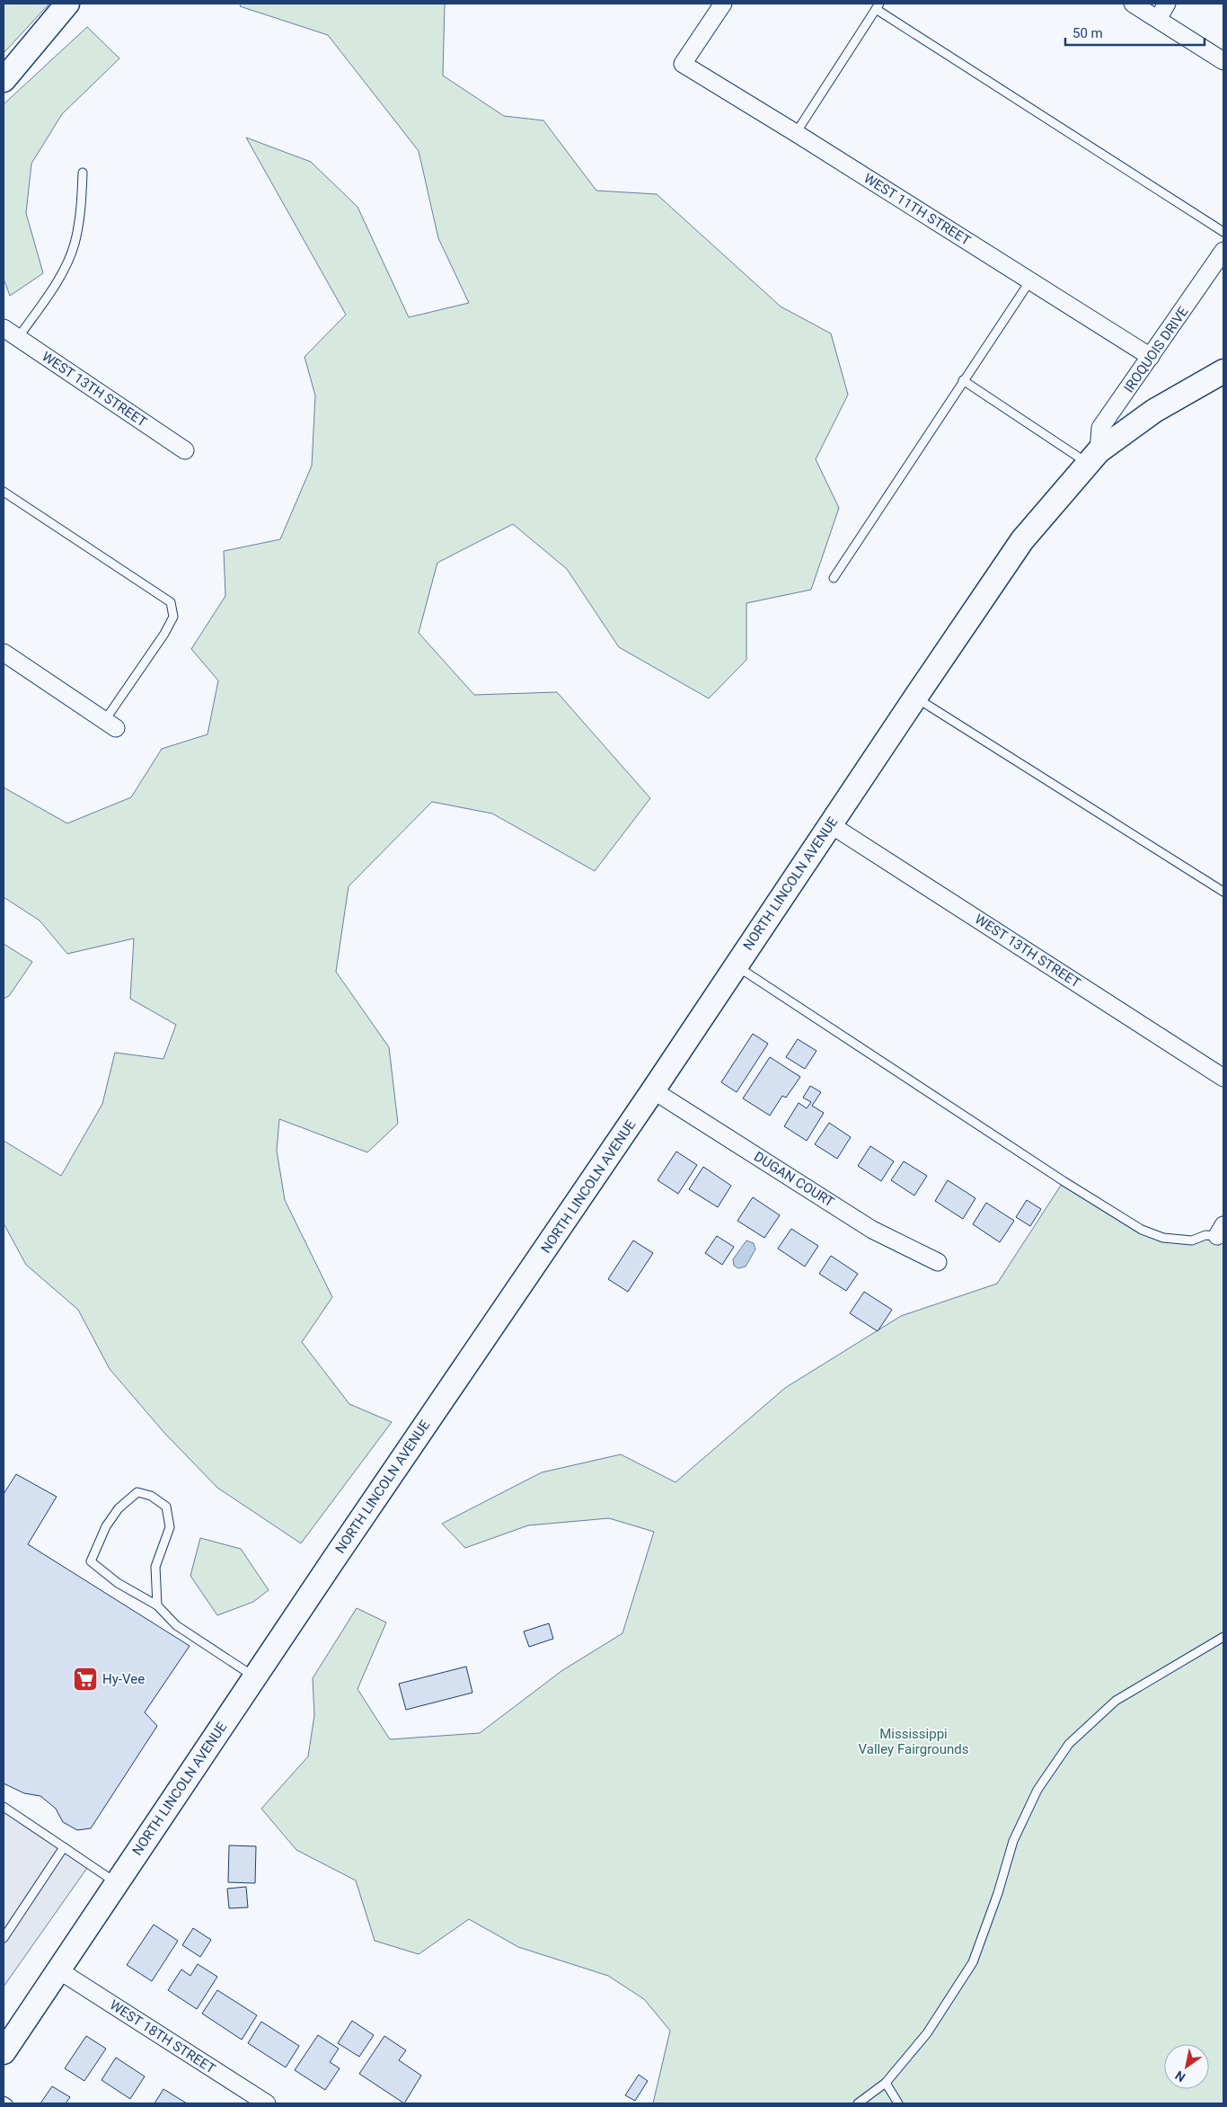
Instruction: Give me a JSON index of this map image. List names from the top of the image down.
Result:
{
  "streets": {
    "street": [
      "WEST 11TH STREET",
      "IROQUOIS DRIVE",
      "WEST 13TH STREET",
      "NORTH LINCOLN AVENUE",
      "DUGAN COURT",
      "WEST 18TH STREET"
    ]
  },
  "crossings": [
    ["WEST 11TH STREET", "IROQUOIS DRIVE"],
    ["IROQUOIS DRIVE", "NORTH LINCOLN AVENUE"],
    ["WEST 13TH STREET", "NORTH LINCOLN AVENUE"],
    ["NORTH LINCOLN AVENUE", "DUGAN COURT"],
    ["NORTH LINCOLN AVENUE", "WEST 18TH STREET"]
  ],
  "parks": ["Mississippi Valley Fairgrounds"],
  "places": {
    "supermarket": ["Hy-Vee"]
  },
  "scale_bar": "50 m",
  "north": "bottom left"
}
